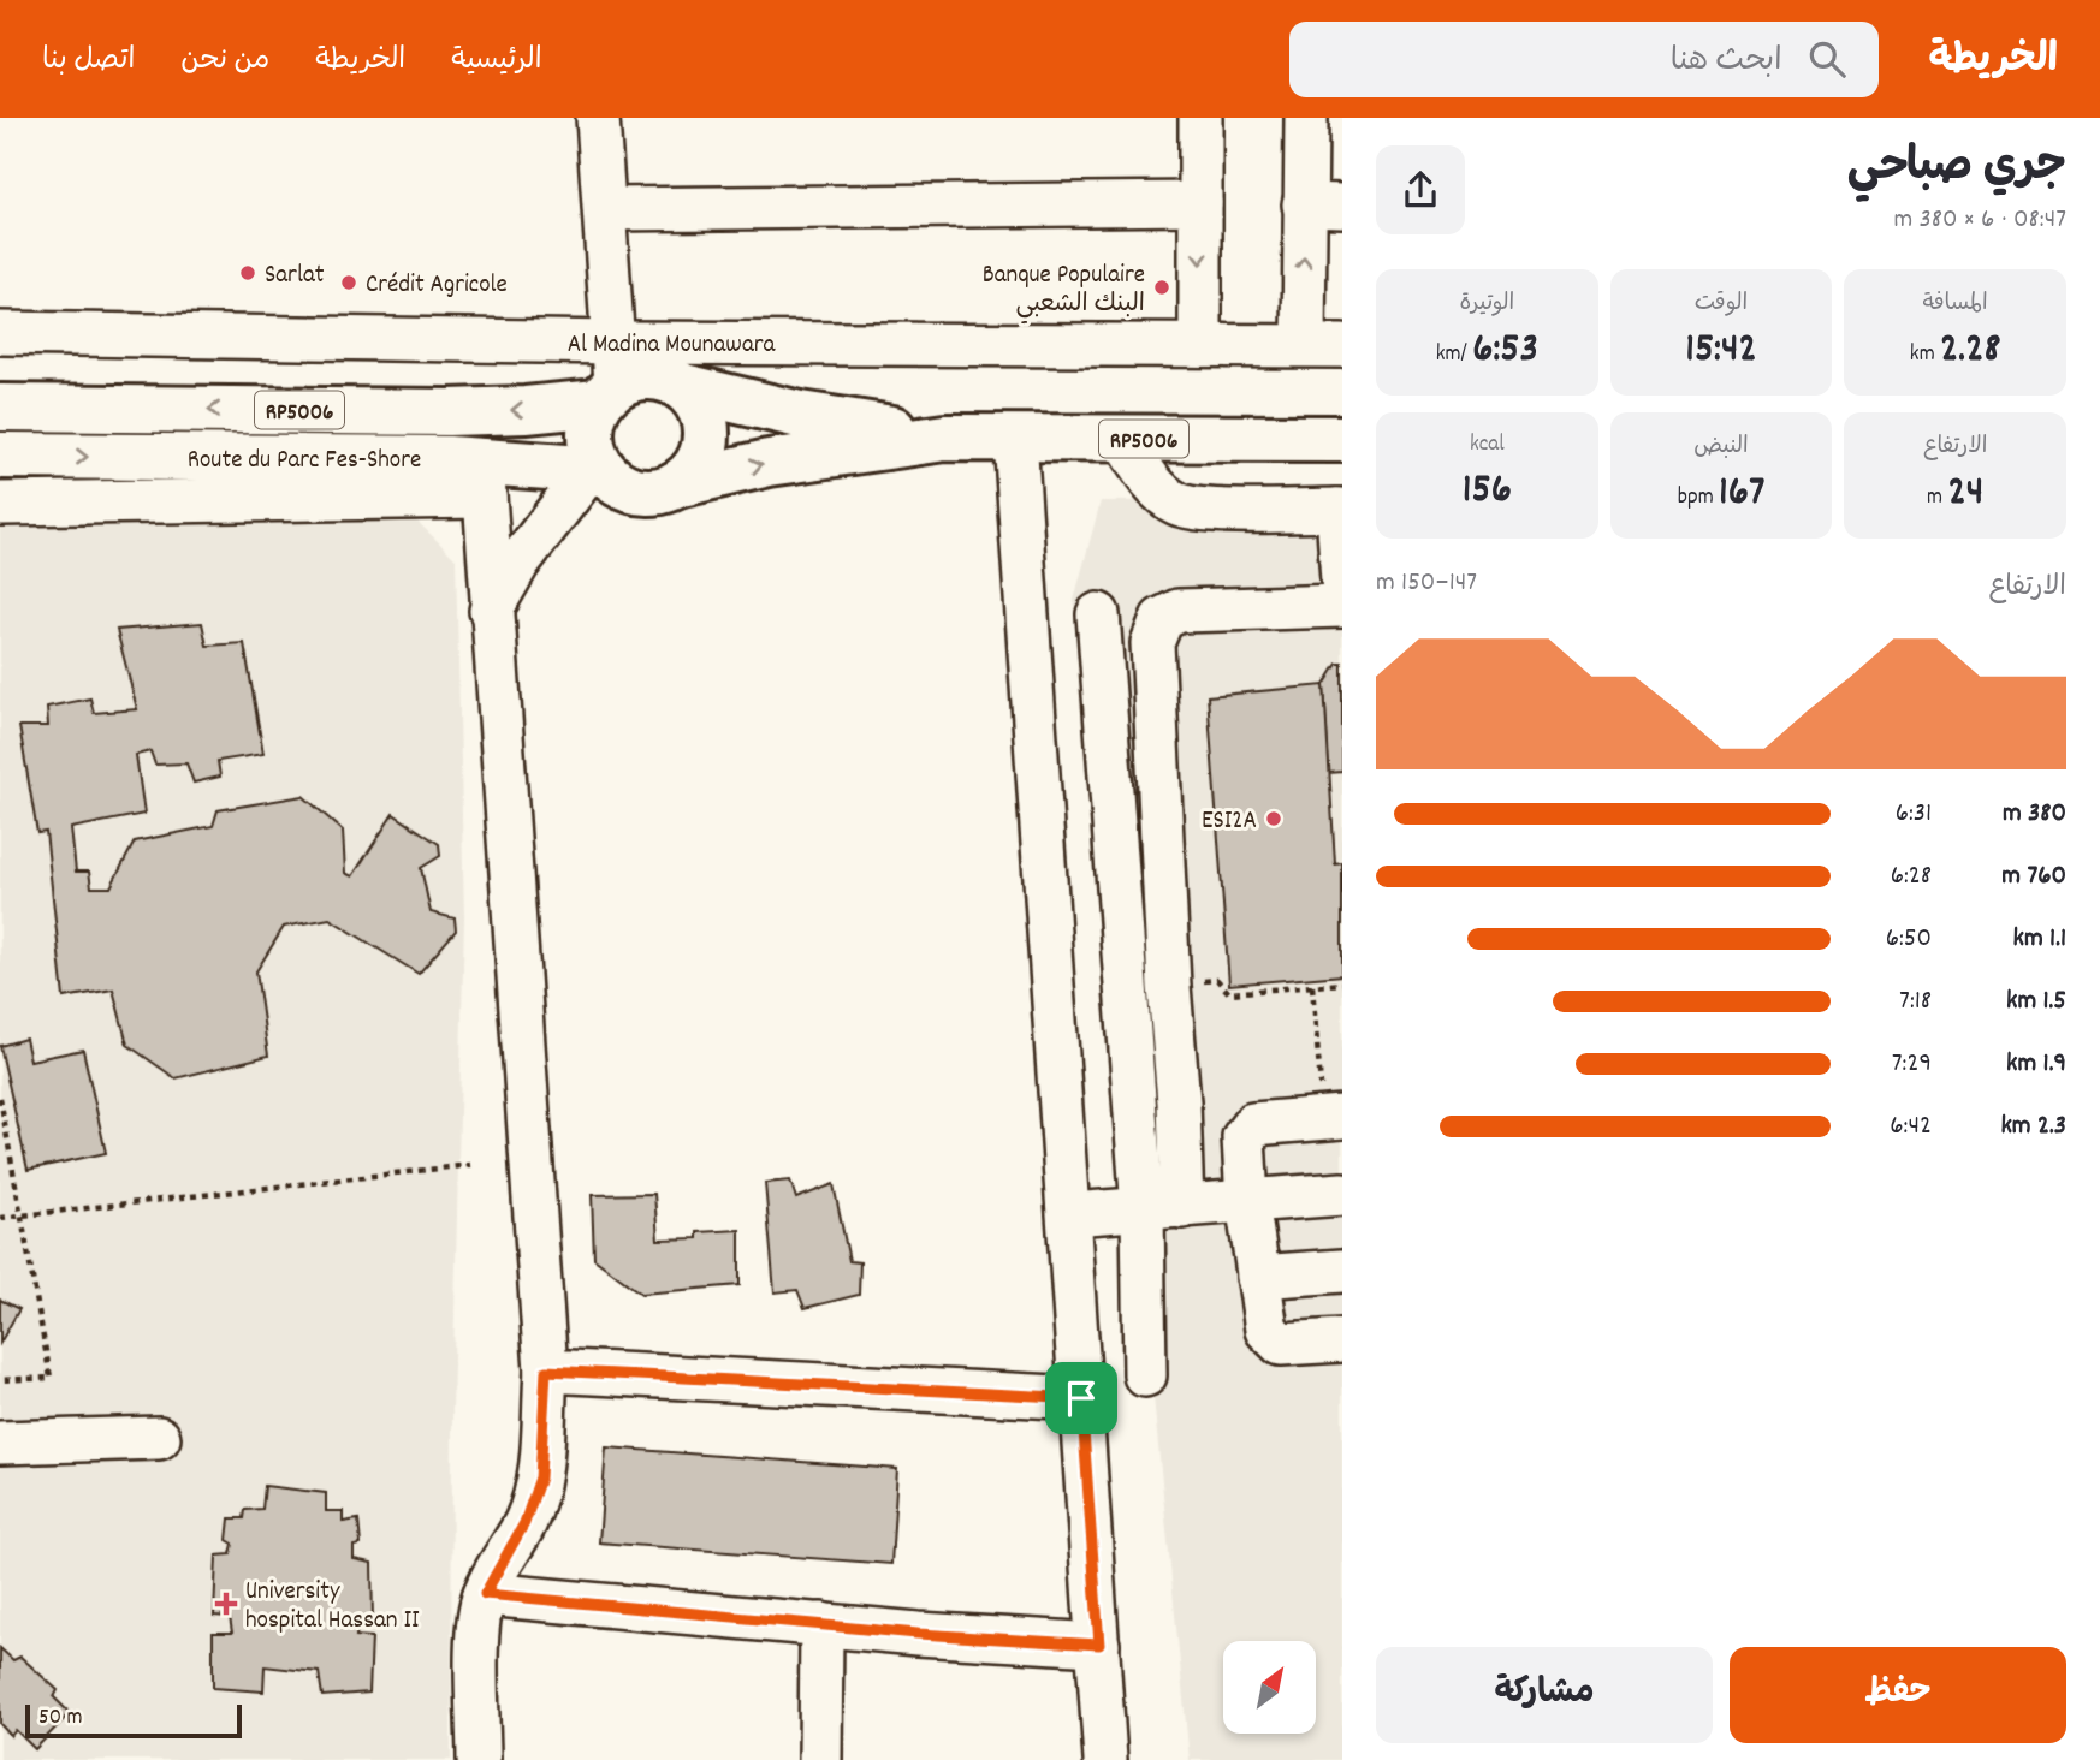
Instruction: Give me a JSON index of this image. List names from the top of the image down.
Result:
{
  "streets": {
    "main road": ["RP5006", "Route du Parc Fes-Shore"],
    "street": ["Al Madina Mounawara"]
  },
  "crossings": [
    ["Al Madina Mounawara", "RP5006"],
    ["Al Madina Mounawara", "Route du Parc Fes-Shore"],
    ["RP5006", "Route du Parc Fes-Shore"]
  ],
  "places": {
    "other": [
      "Sarlat",
      "Crédit Agricole",
      "Banque Populaire البنك الشعبي",
      "ESI2A"
    ],
    "health": ["University hospital Hassan II"]
  },
  "scale_bar": "50 m",
  "north": "top right",
  "page": {
    "header": "الخريطة",
    "search": "ابحث هنا",
    "nav": [
      "الرئيسية",
      "الخريطة",
      "من نحن",
      "اتصل بنا"
    ],
    "heading": ["جري صباحي", "08:47 · 6 × 380 m"],
    "stats": [
      ["المسافة", "2.28 km"],
      ["الوقت", "15:42"],
      ["الوتيرة", "6:53 /km"],
      ["الارتفاع", "24 m"],
      ["النبض", "167 bpm"],
      ["kcal", "156"]
    ],
    "chart": ["الارتفاع", "147–150 m"],
    "list": [
      {
        "name": "380 m",
        "note": "6:31"
      },
      {
        "name": "760 m",
        "note": "6:28"
      },
      {
        "name": "1.1 km",
        "note": "6:50"
      },
      {
        "name": "1.5 km",
        "note": "7:18"
      },
      {
        "name": "1.9 km",
        "note": "7:29"
      },
      {
        "name": "2.3 km",
        "note": "6:42"
      }
    ],
    "buttons": ["حفظ", "مشاركة"],
    "scale": "50 m"
  }
}
